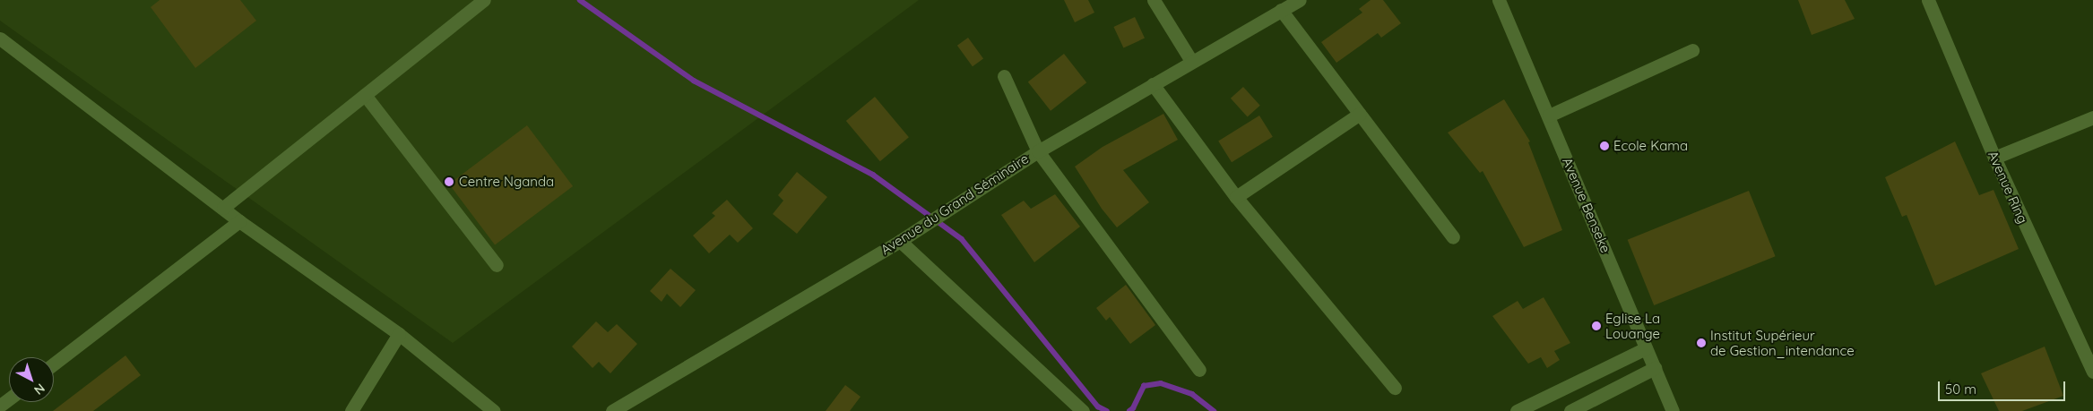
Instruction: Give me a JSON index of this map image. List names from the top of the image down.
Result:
{
  "streets": {
    "street": ["Avenue Ring", "Avenue du Grand Séminaire", "Avenue Benseke"]
  },
  "places": [
    "Ecole Kama",
    "Centre Nganda",
    "Eglise La Louange",
    "Institut Supérieur de Gestion_intendance"
  ],
  "scale_bar": "50 m",
  "north": "bottom right"
}
